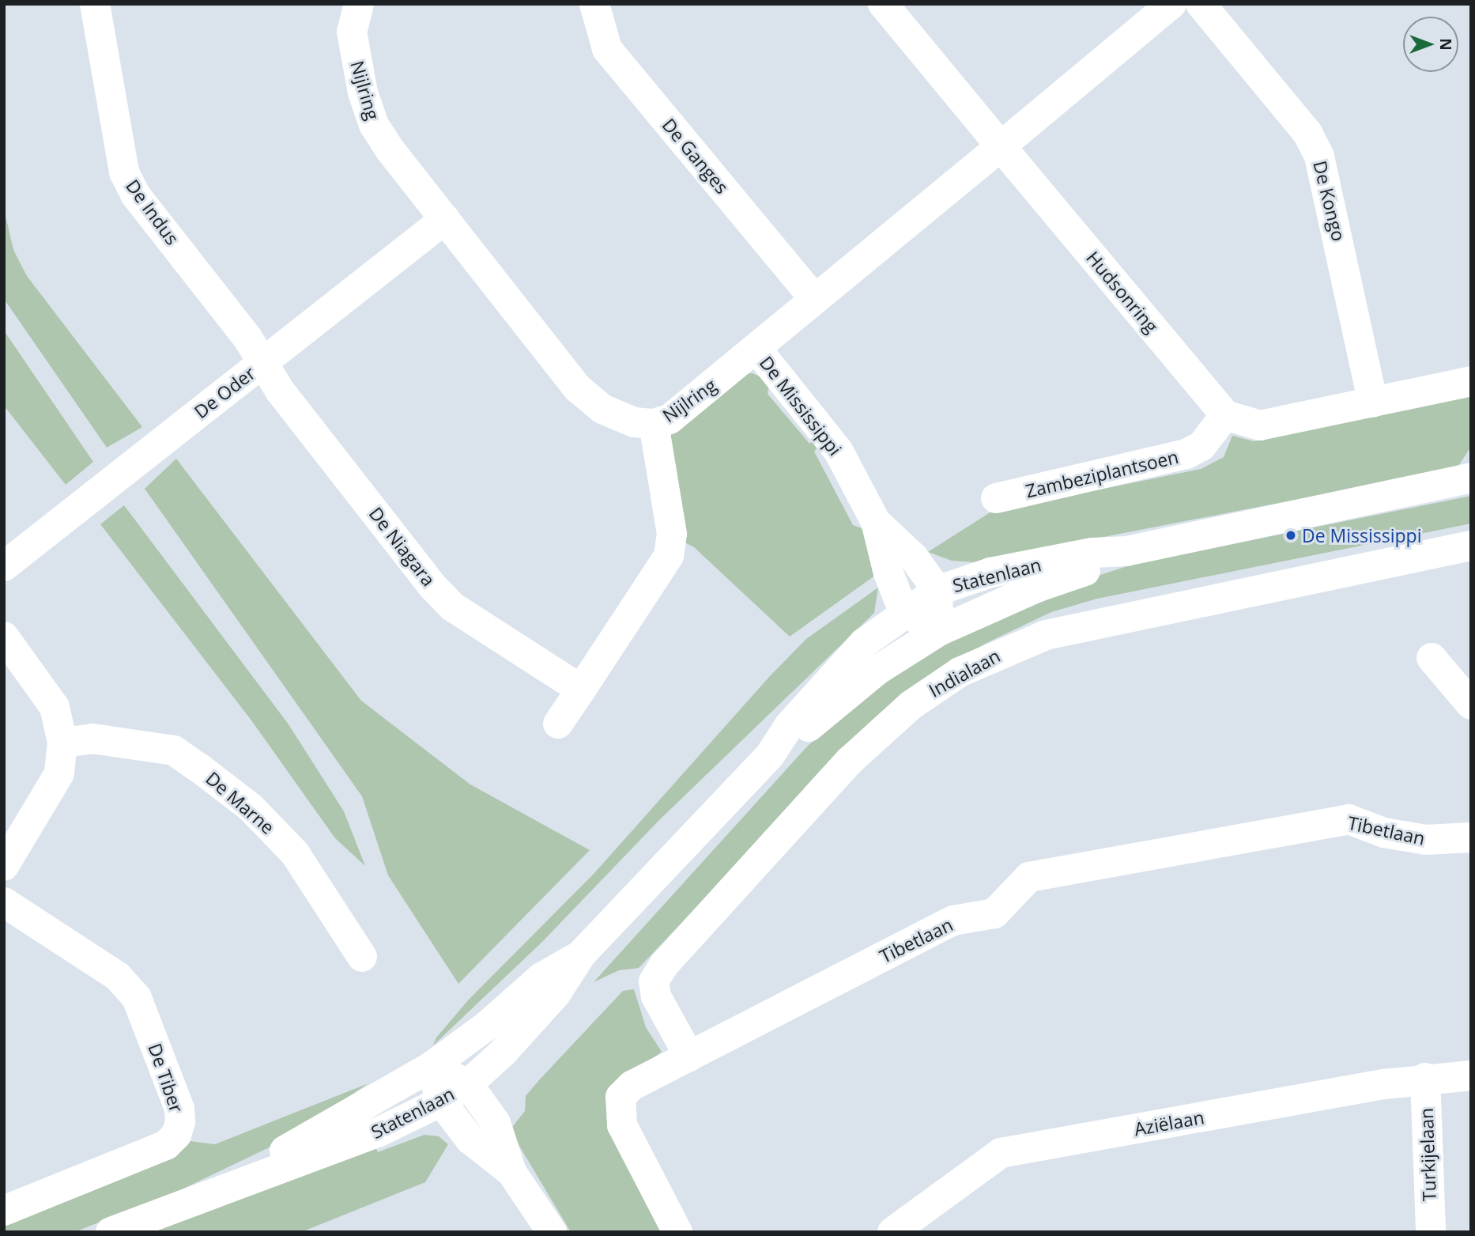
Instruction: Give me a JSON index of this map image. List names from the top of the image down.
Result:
{
  "streets": {
    "street": [
      "Nijlring",
      "De Ganges",
      "De Kongo",
      "De Indus",
      "Hudsonring",
      "De Oder",
      "De Mississippi",
      "Zambeziplantsoen",
      "De Niagara",
      "Statenlaan",
      "Indialaan",
      "De Marne",
      "Tibetlaan",
      "De Tiber",
      "Aziëlaan",
      "Turkijelaan"
    ]
  },
  "crossings": [
    ["Nijlring", "De Ganges"],
    ["Nijlring", "Hudsonring"],
    ["Nijlring", "De Oder"],
    ["Nijlring", "De Mississippi"],
    ["De Indus", "De Oder"],
    ["De Indus", "De Niagara"],
    ["Hudsonring", "Zambeziplantsoen"],
    ["De Oder", "De Niagara"],
    ["De Mississippi", "Statenlaan"],
    ["Indialaan", "Tibetlaan"],
    ["Aziëlaan", "Turkijelaan"]
  ],
  "places": ["De Mississippi"],
  "north": "right"
}
